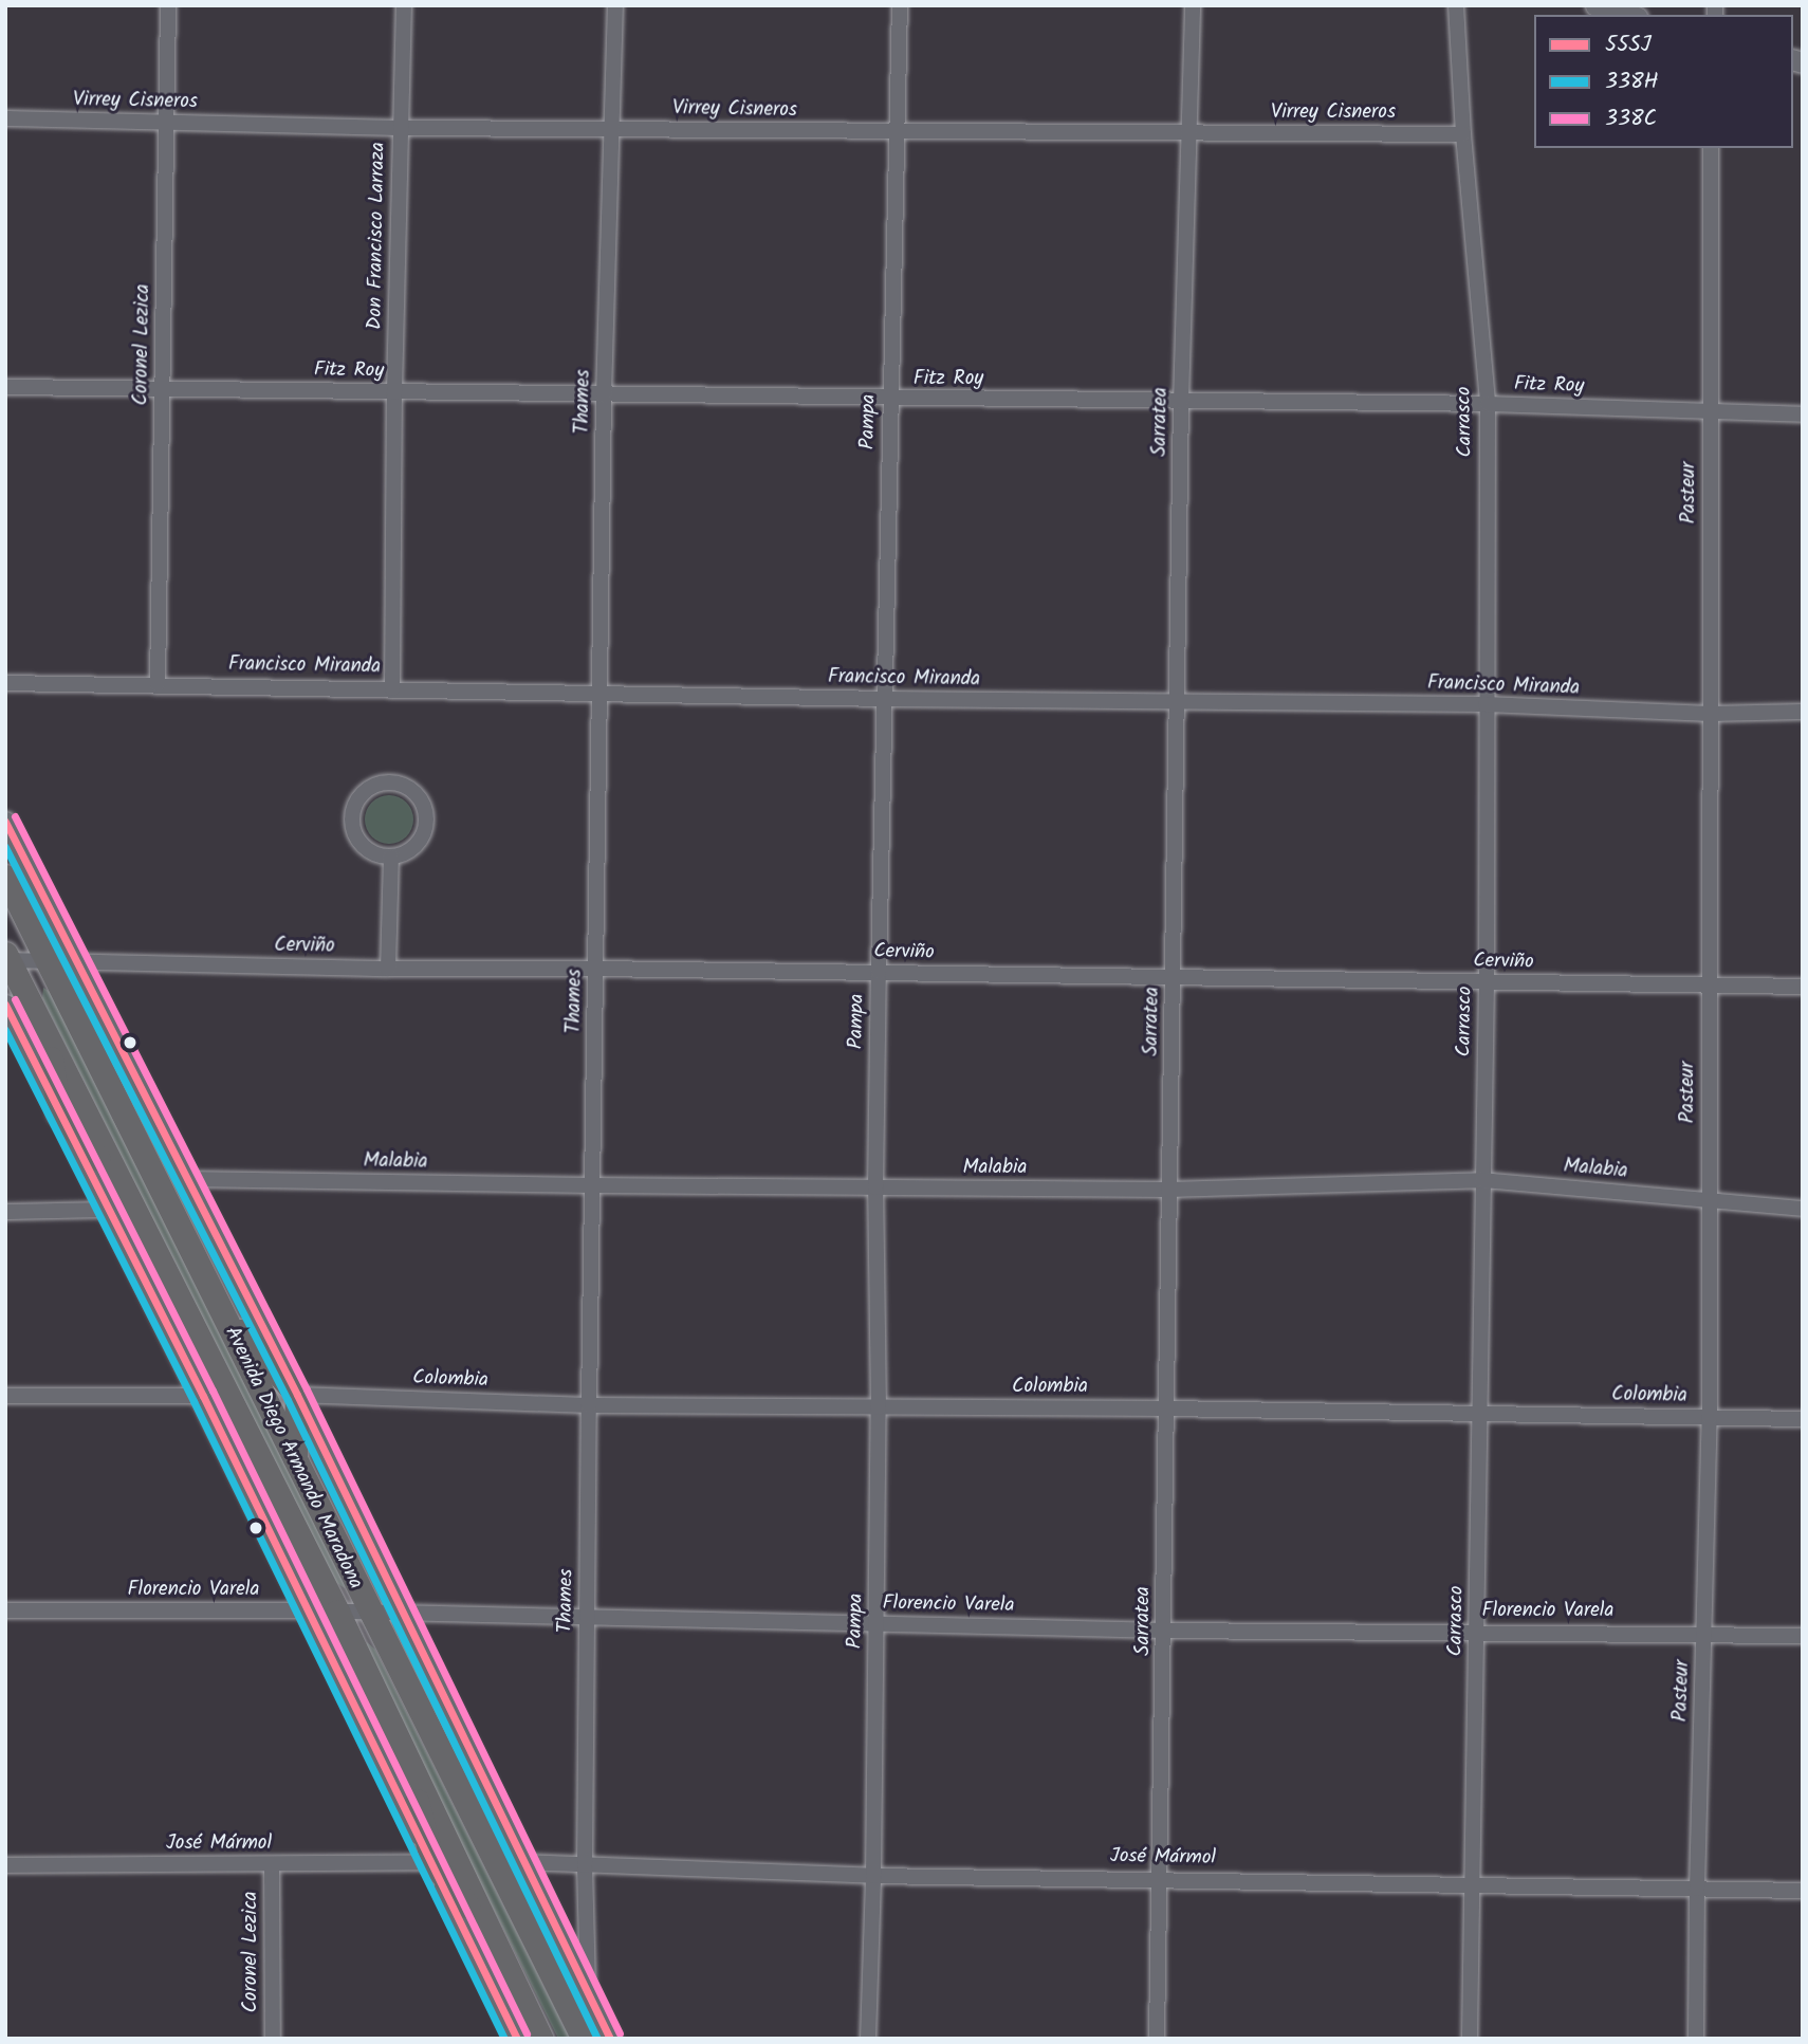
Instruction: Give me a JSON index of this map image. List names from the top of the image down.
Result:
{
  "streets": {
    "main road": ["Avenida Diego Armando Maradona"],
    "street": [
      "Virrey Cisneros",
      "Don Francisco Larraza",
      "Coronel Lezica",
      "Fitz Roy",
      "Thames",
      "Pampa",
      "Sarratea",
      "Carrasco",
      "Pasteur",
      "Francisco Miranda",
      "Cerviño",
      "Malabia",
      "Colombia",
      "Florencio Varela",
      "José Mármol"
    ]
  },
  "crossings": [
    ["Virrey Cisneros", "Don Francisco Larraza"],
    ["Virrey Cisneros", "Coronel Lezica"],
    ["Virrey Cisneros", "Thames"],
    ["Virrey Cisneros", "Pampa"],
    ["Virrey Cisneros", "Sarratea"],
    ["Virrey Cisneros", "Carrasco"],
    ["Don Francisco Larraza", "Fitz Roy"],
    ["Don Francisco Larraza", "Francisco Miranda"],
    ["Coronel Lezica", "Fitz Roy"],
    ["Coronel Lezica", "Francisco Miranda"],
    ["Coronel Lezica", "José Mármol"],
    ["Fitz Roy", "Thames"],
    ["Fitz Roy", "Pampa"],
    ["Fitz Roy", "Sarratea"],
    ["Fitz Roy", "Carrasco"],
    ["Fitz Roy", "Pasteur"],
    ["Thames", "Francisco Miranda"],
    ["Thames", "Cerviño"],
    ["Thames", "Malabia"],
    ["Thames", "Colombia"],
    ["Thames", "Avenida Diego Armando Maradona"],
    ["Thames", "Florencio Varela"],
    ["Thames", "José Mármol"],
    ["Pampa", "Francisco Miranda"],
    ["Pampa", "Cerviño"],
    ["Pampa", "Malabia"],
    ["Pampa", "Colombia"],
    ["Pampa", "Florencio Varela"],
    ["Pampa", "José Mármol"],
    ["Sarratea", "Francisco Miranda"],
    ["Sarratea", "Cerviño"],
    ["Sarratea", "Malabia"],
    ["Sarratea", "Colombia"],
    ["Sarratea", "Florencio Varela"],
    ["Sarratea", "José Mármol"],
    ["Carrasco", "Francisco Miranda"],
    ["Carrasco", "Cerviño"],
    ["Carrasco", "Malabia"],
    ["Carrasco", "Colombia"],
    ["Carrasco", "Florencio Varela"],
    ["Carrasco", "José Mármol"],
    ["Pasteur", "Francisco Miranda"],
    ["Pasteur", "Cerviño"],
    ["Pasteur", "Malabia"],
    ["Pasteur", "Colombia"],
    ["Pasteur", "Florencio Varela"],
    ["Pasteur", "José Mármol"],
    ["Cerviño", "Avenida Diego Armando Maradona"],
    ["Malabia", "Avenida Diego Armando Maradona"],
    ["Colombia", "Avenida Diego Armando Maradona"],
    ["Avenida Diego Armando Maradona", "Florencio Varela"],
    ["Avenida Diego Armando Maradona", "José Mármol"]
  ],
  "lines": ["transit line 338C", "transit line 55SJ", "transit line 338H"],
  "legend": ["55SJ", "338H", "338C"]
}
